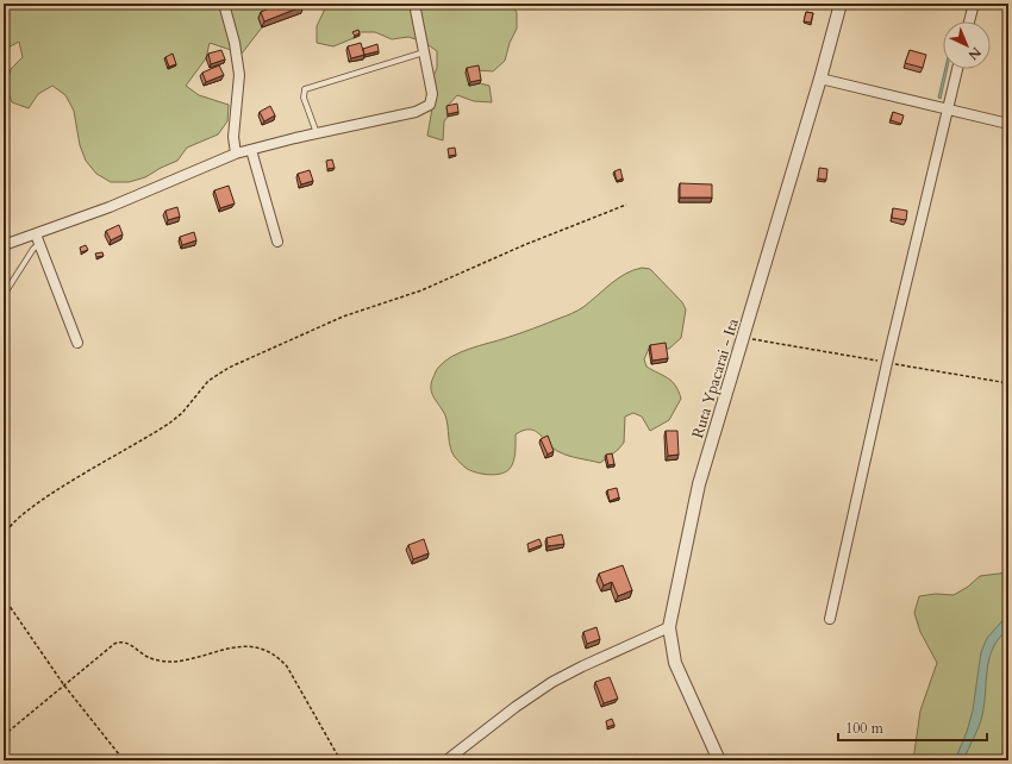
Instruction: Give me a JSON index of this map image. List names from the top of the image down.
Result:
{
  "streets": {
    "street": ["Ruta Ypacarai - Ita"]
  },
  "scale_bar": "100 m",
  "north": "bottom right"
}
